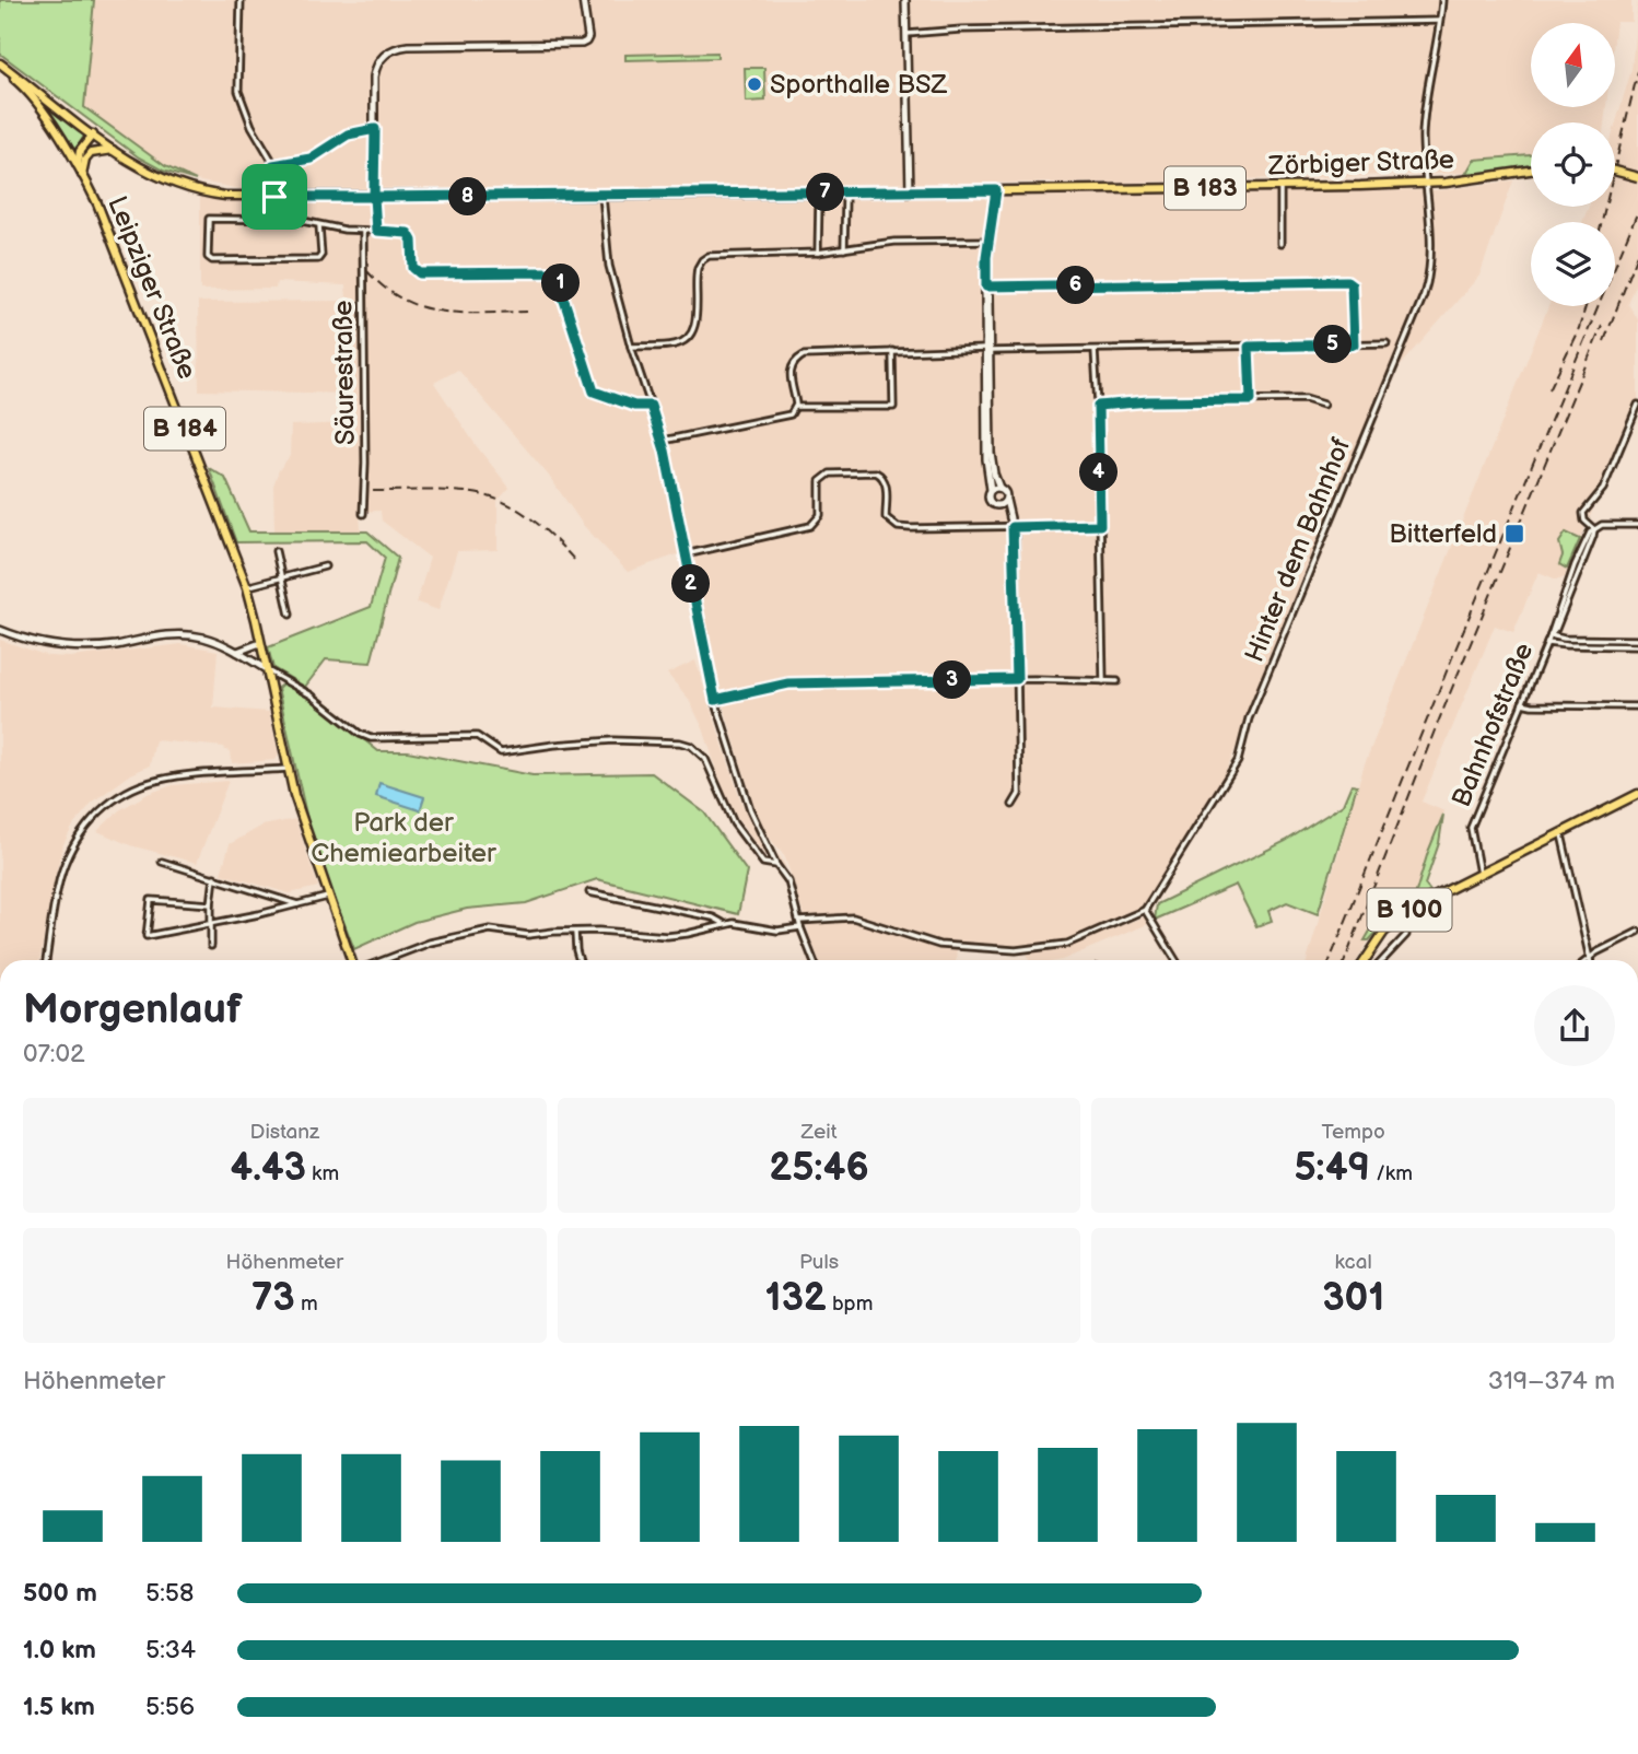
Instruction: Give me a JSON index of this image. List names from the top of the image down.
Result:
{
  "streets": {
    "main road": [
      "Zörbiger Straße",
      "B 183",
      "Leipziger Straße",
      "B 184",
      "B 100"
    ],
    "street": ["Säurestraße", "Hinter dem Bahnhof", "Bahnhofstraße"]
  },
  "crossings": [
    ["Zörbiger Straße", "B 183"],
    ["Zörbiger Straße", "Hinter dem Bahnhof"],
    ["B 183", "B 184"],
    ["Leipziger Straße", "B 184"],
    ["Bahnhofstraße", "B 100"]
  ],
  "parks": ["Park der Chemiearbeiter"],
  "places": {
    "other": ["Sporthalle BSZ"],
    "transit": ["Bitterfeld"]
  },
  "north": "top",
  "page": {
    "pins": [
      "7",
      "8",
      "1",
      "6",
      "5",
      "4",
      "2",
      "3"
    ],
    "heading": ["Morgenlauf", "07:02"],
    "stats": [
      ["Distanz", "4.43 km"],
      ["Zeit", "25:46"],
      ["Tempo", "5:49 /km"],
      ["Höhenmeter", "73 m"],
      ["Puls", "132 bpm"],
      ["kcal", "301"]
    ],
    "chart": ["Höhenmeter", "319–374 m"],
    "list": [
      {
        "name": "500 m",
        "note": "5:58"
      },
      {
        "name": "1.0 km",
        "note": "5:34"
      },
      {
        "name": "1.5 km",
        "note": "5:56"
      }
    ]
  }
}
